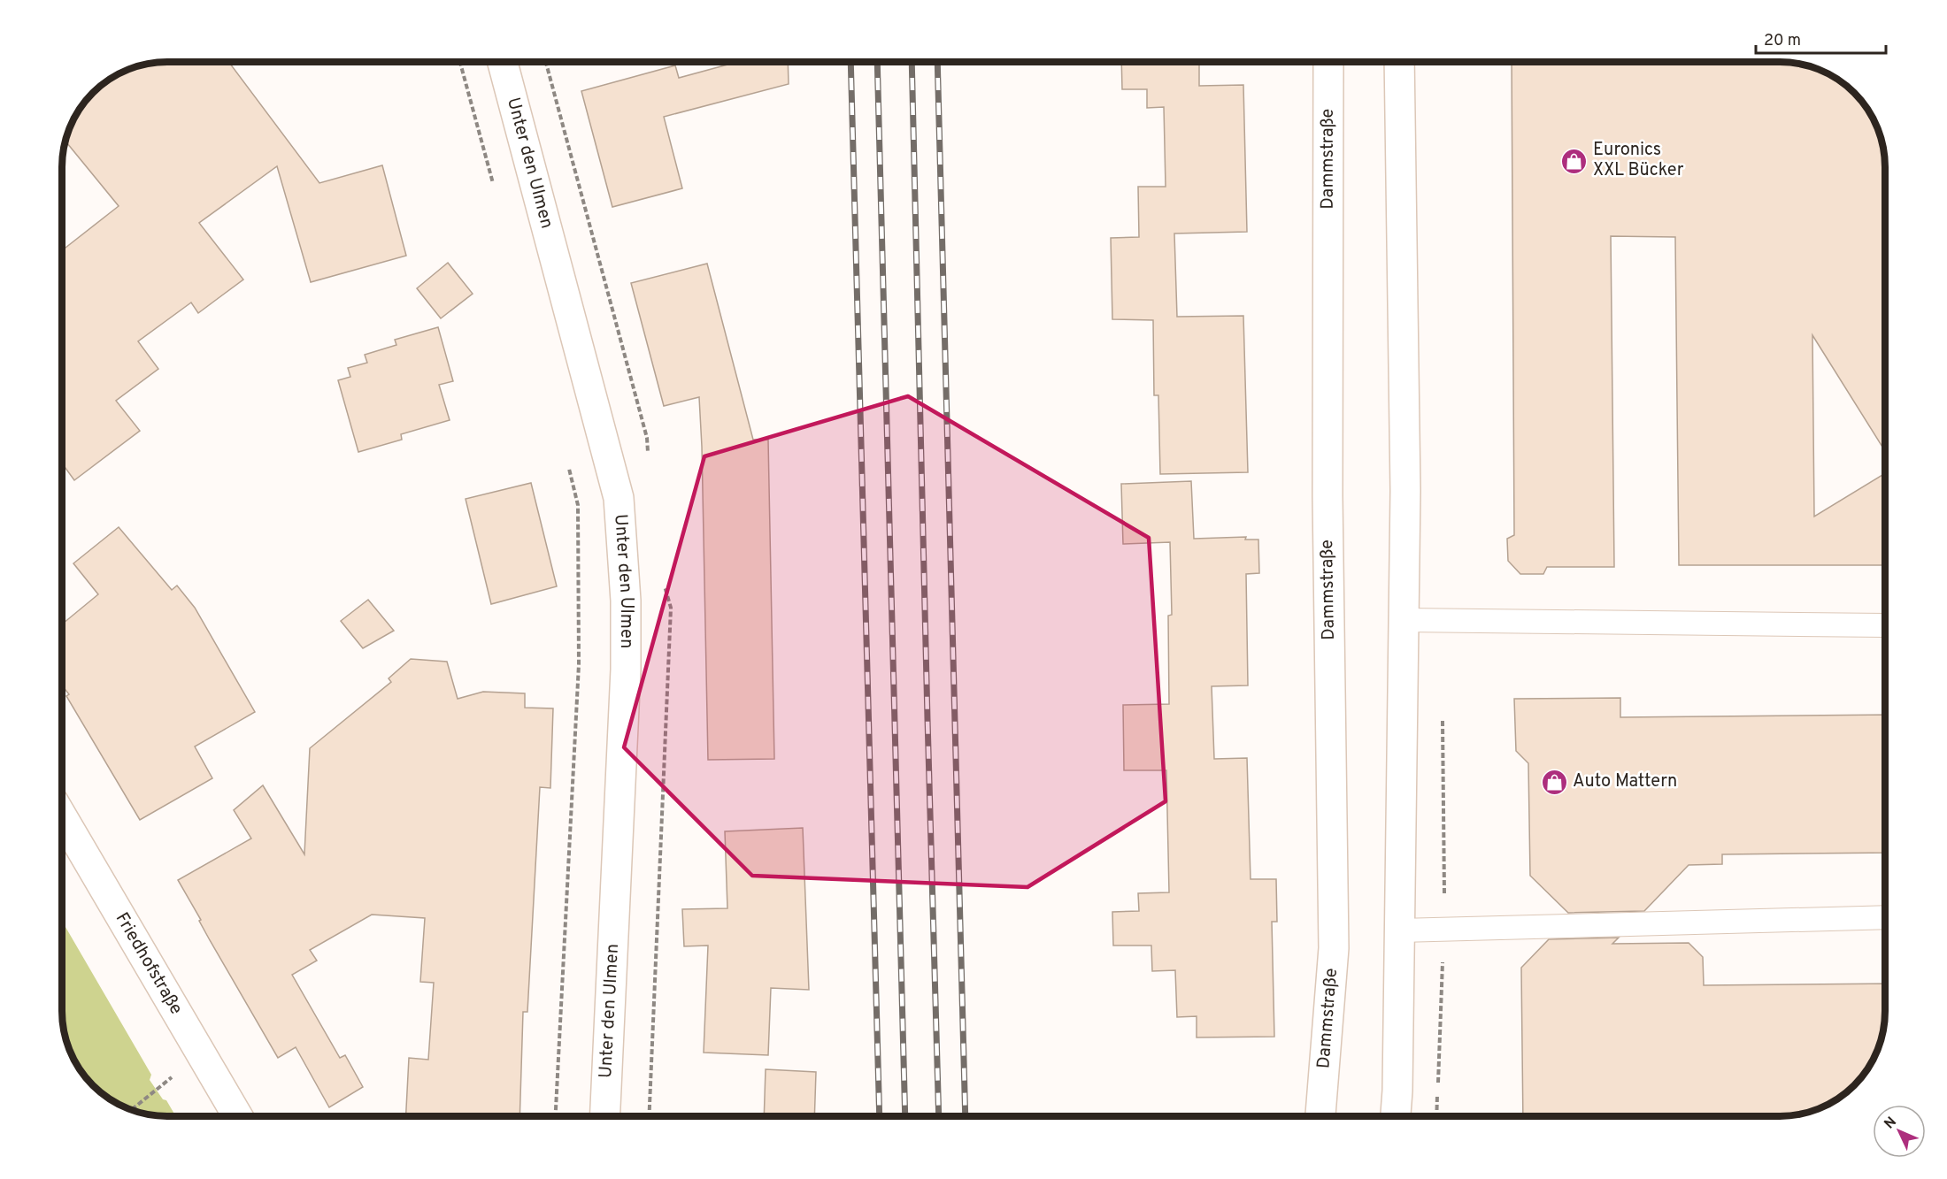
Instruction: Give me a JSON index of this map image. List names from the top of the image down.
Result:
{
  "streets": {
    "street": ["Dammstraße", "Unter den Ulmen", "Friedhofstraße"]
  },
  "places": {
    "shop": ["Euronics XXL Bücker", "Auto Mattern"]
  },
  "scale_bar": "20 m",
  "north": "top left"
}
